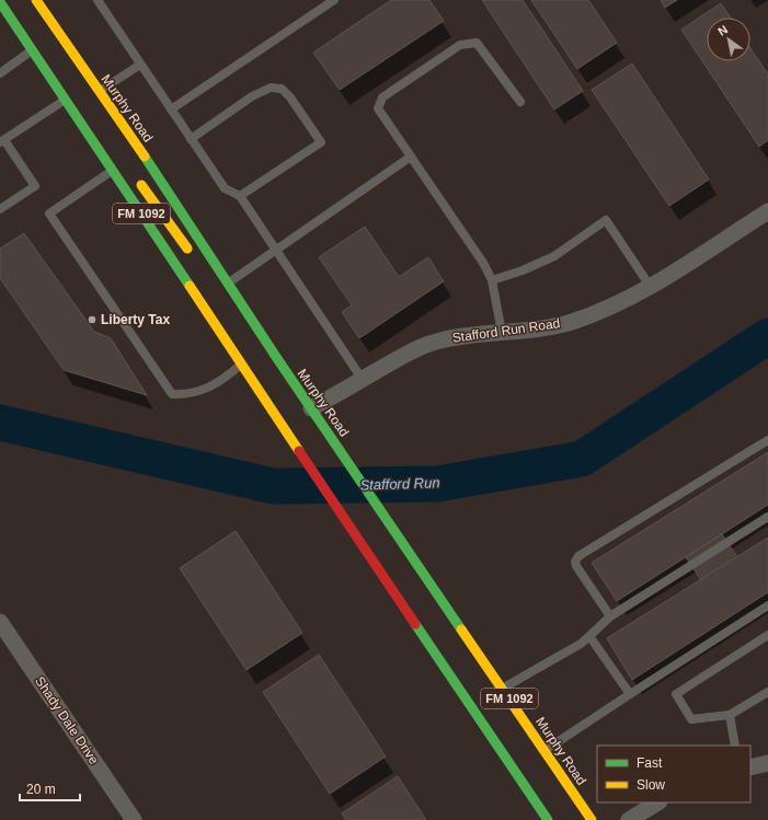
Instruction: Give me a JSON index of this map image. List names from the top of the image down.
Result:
{
  "streets": {
    "main road": ["Murphy Road", "FM 1092"],
    "street": ["Stafford Run Road", "Shady Dale Drive"]
  },
  "crossings": [
    ["Murphy Road", "Stafford Run Road"]
  ],
  "water": ["Stafford Run"],
  "places": ["Liberty Tax"],
  "legend": ["Fast", "Slow"],
  "scale_bar": "20 m",
  "north": "top left"
}
